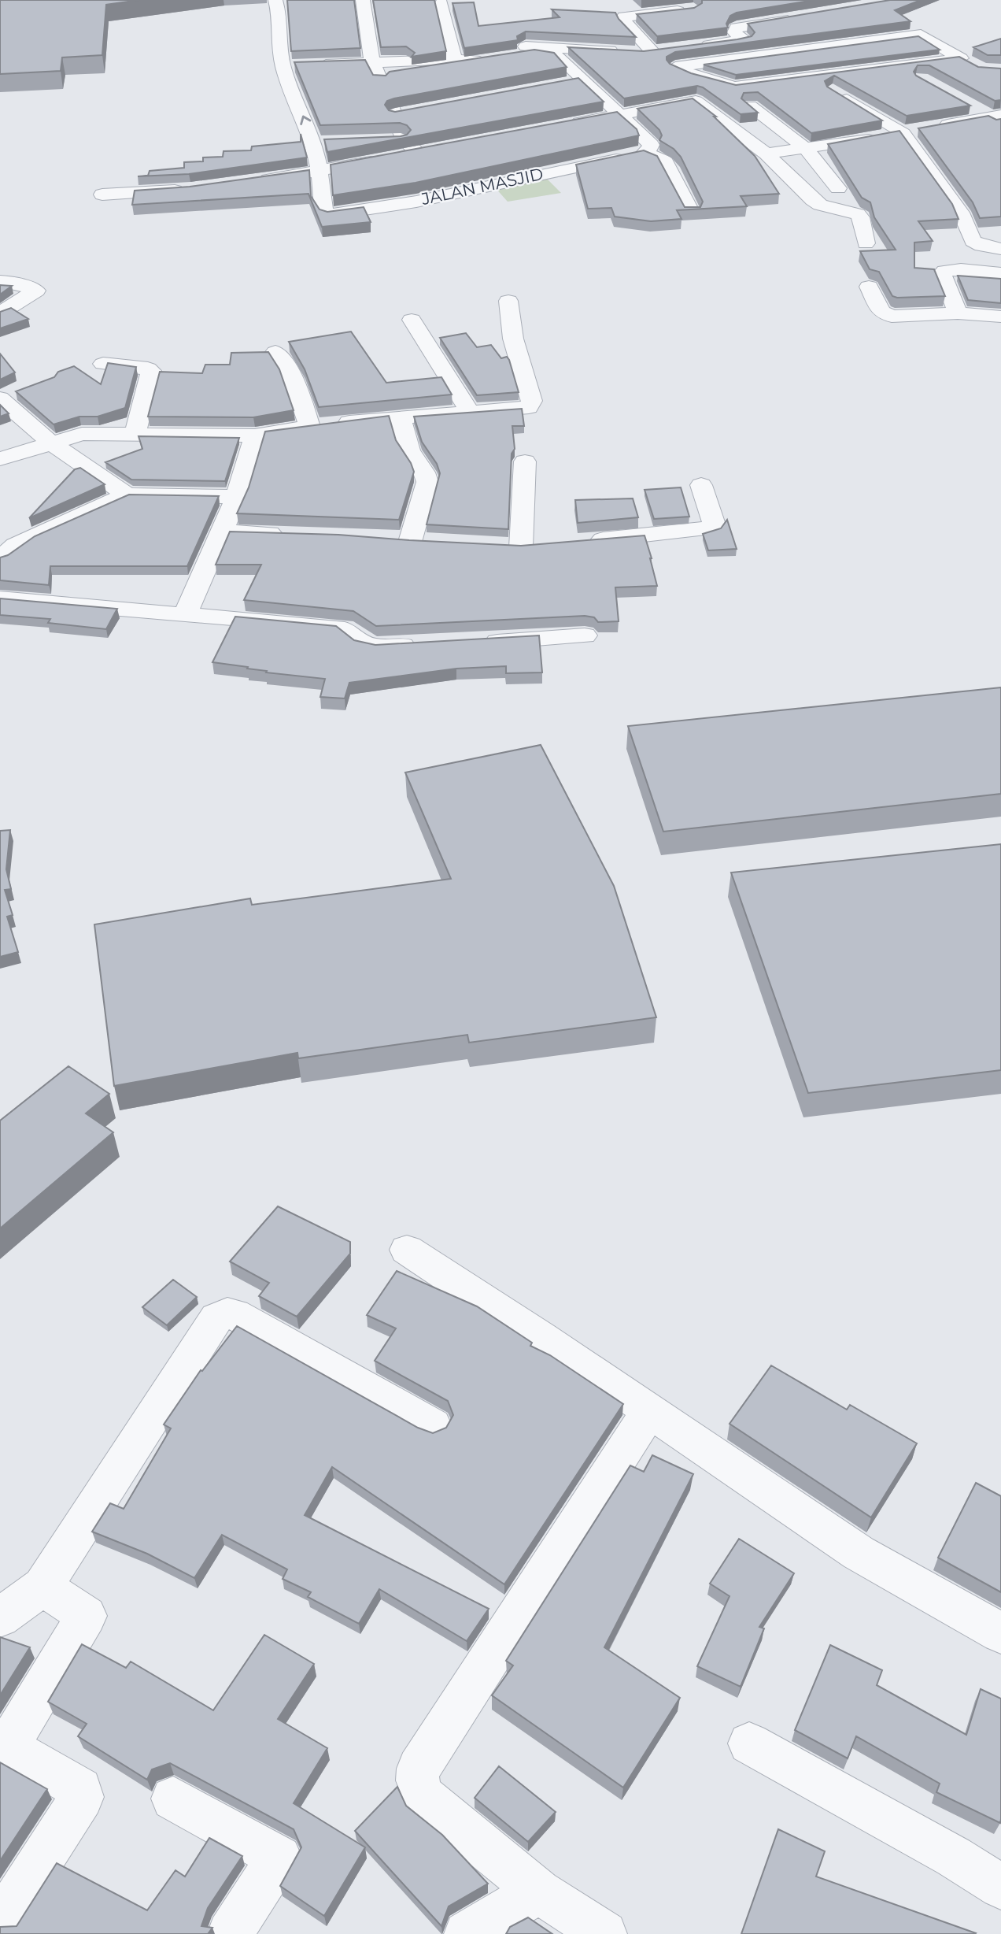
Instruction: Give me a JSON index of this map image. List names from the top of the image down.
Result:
{
  "streets": {
    "street": ["JALAN MASJID"]
  }
}
